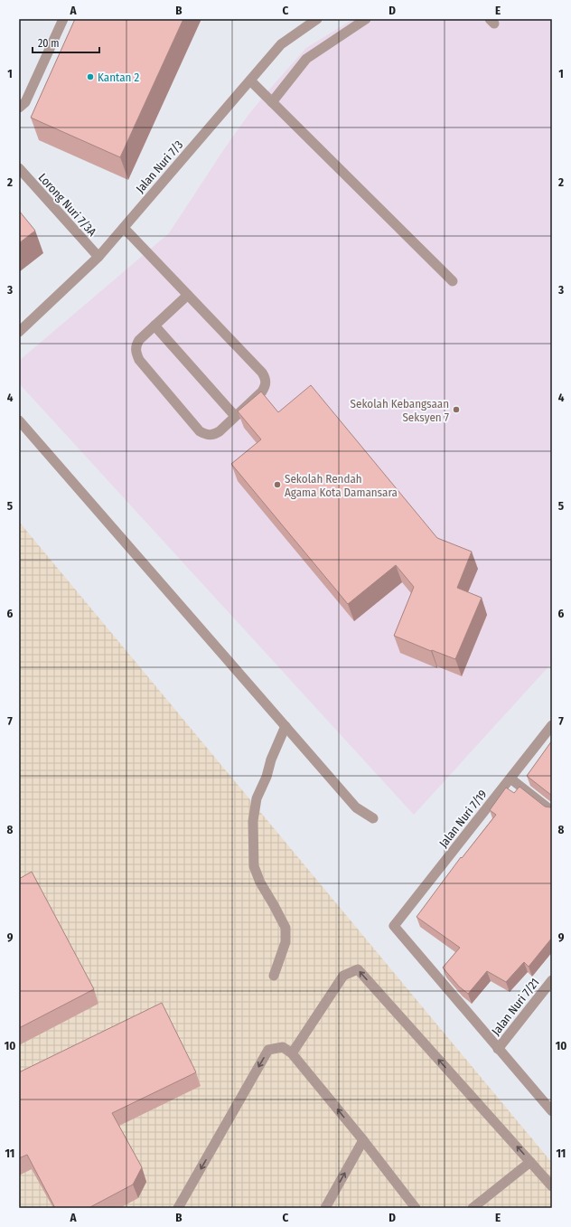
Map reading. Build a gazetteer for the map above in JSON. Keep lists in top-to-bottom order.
{
  "streets": {
    "street": [
      "Jalan Nuri 7/3",
      "Lorong Nuri 7/3A",
      "Jalan Nuri 7/19",
      "Jalan Nuri 7/21"
    ]
  },
  "crossings": [
    ["Jalan Nuri 7/3", "Lorong Nuri 7/3A"],
    ["Jalan Nuri 7/19", "Jalan Nuri 7/21"]
  ],
  "places": ["Kantan 2", "Sekolah Kebangsaan Seksyen 7", "Sekolah Rendah Agama Kota Damansara"],
  "scale_bar": "20 m",
  "grid": {
    "columns": [
      "A",
      "B",
      "C",
      "D",
      "E"
    ],
    "rows": [
      "1",
      "2",
      "3",
      "4",
      "5",
      "6",
      "7",
      "8",
      "9",
      "10",
      "11"
    ]
  }
}
